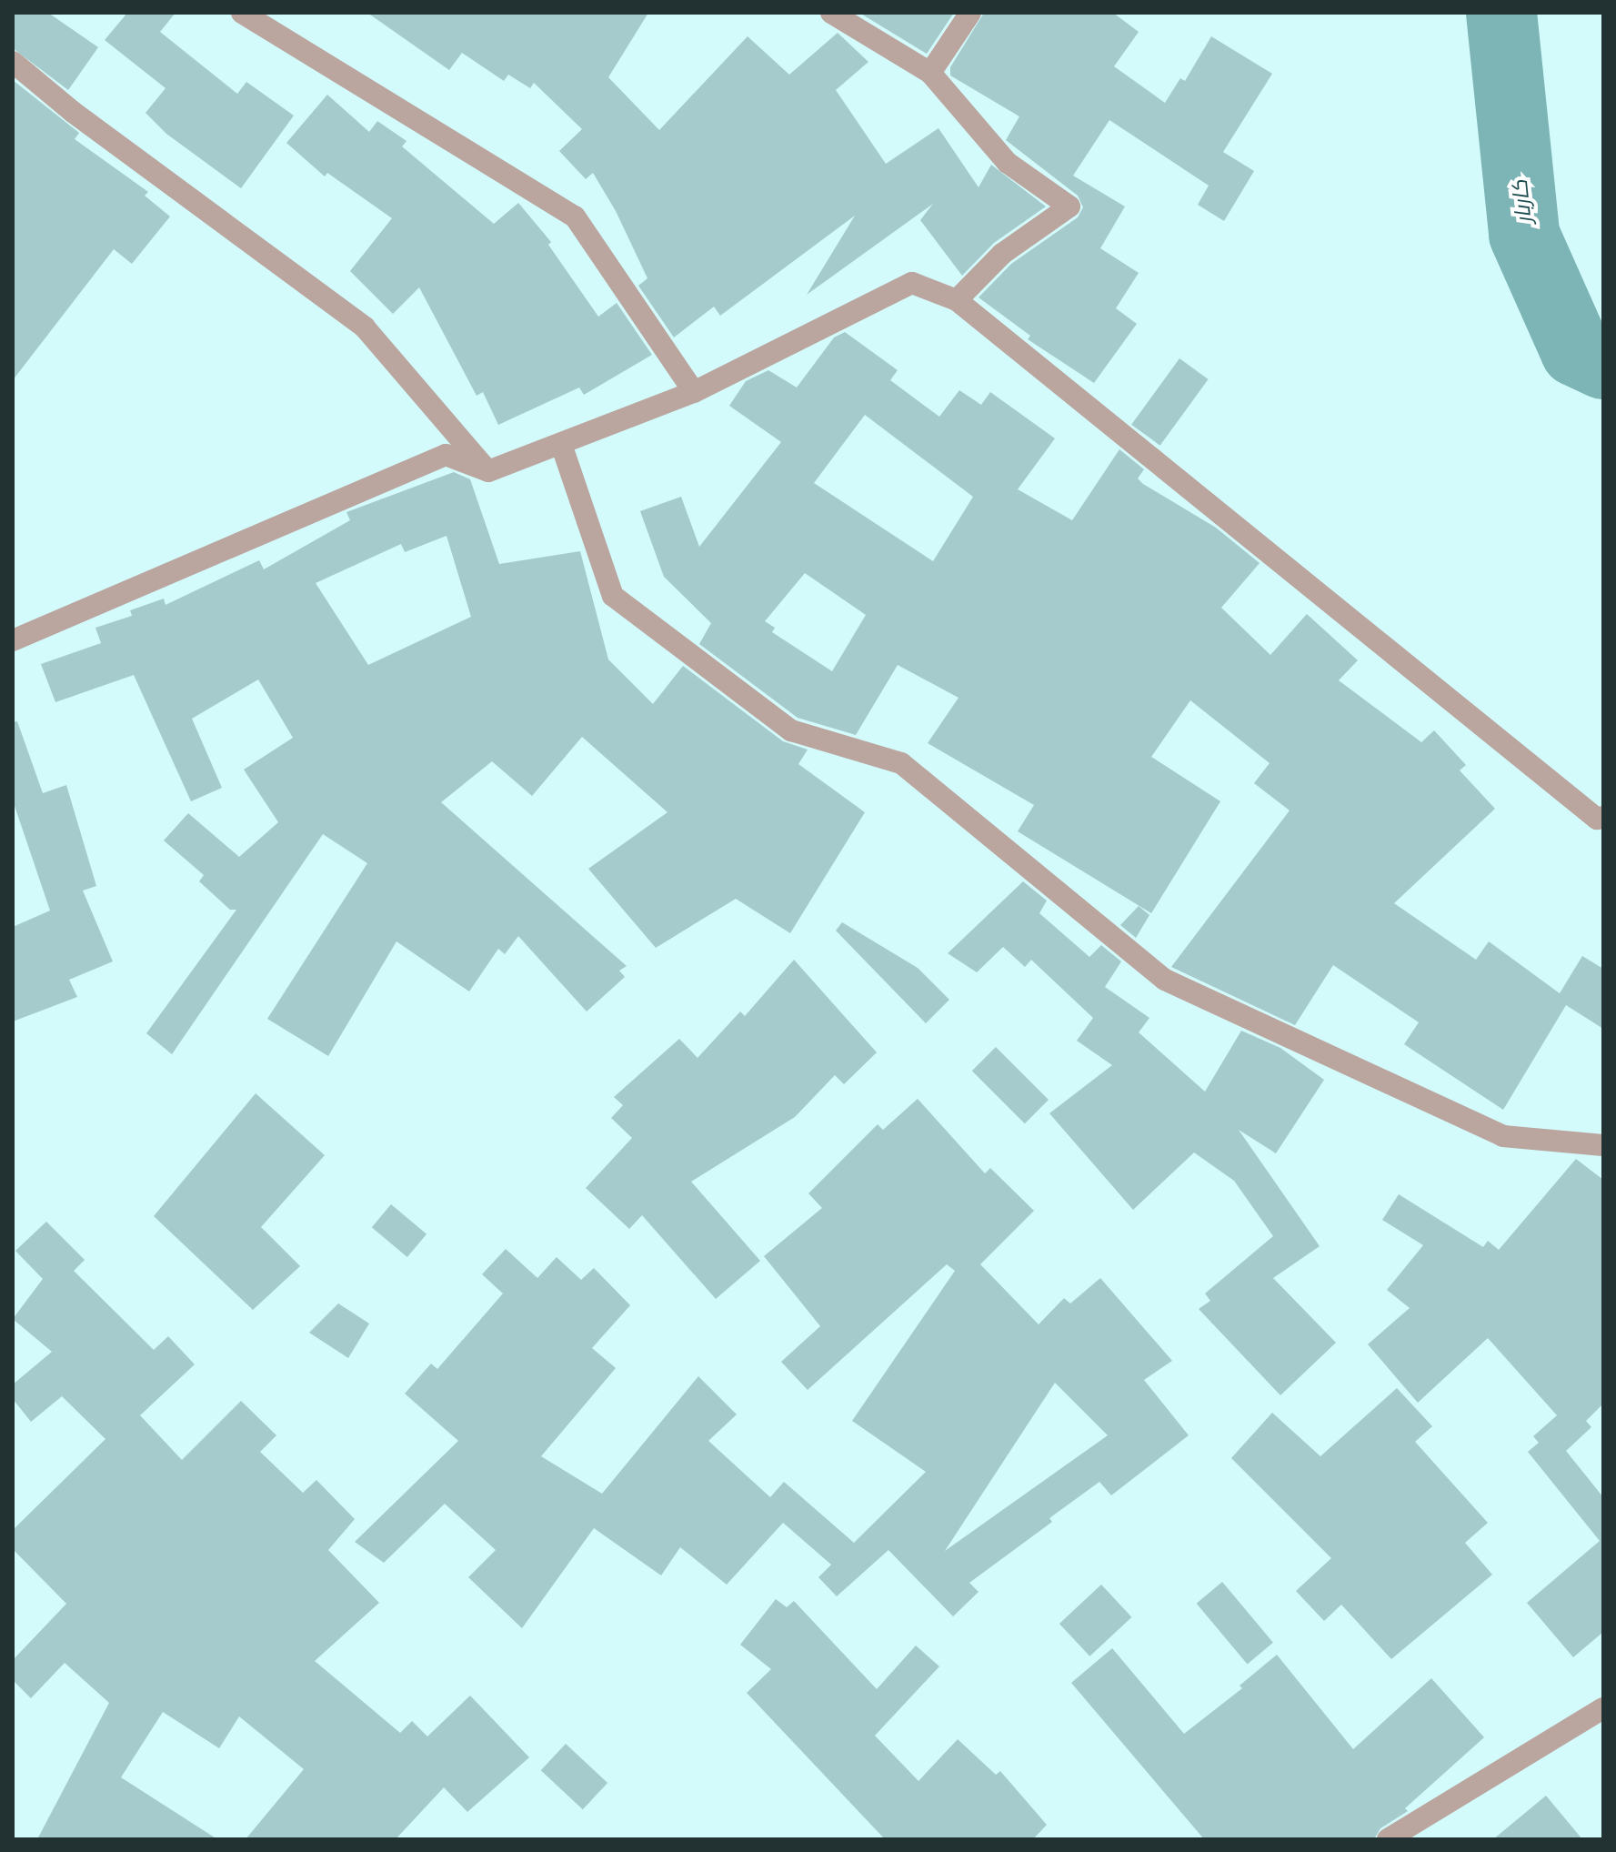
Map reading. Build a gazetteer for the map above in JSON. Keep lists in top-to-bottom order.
{
  "water": ["کاربار"]
}
